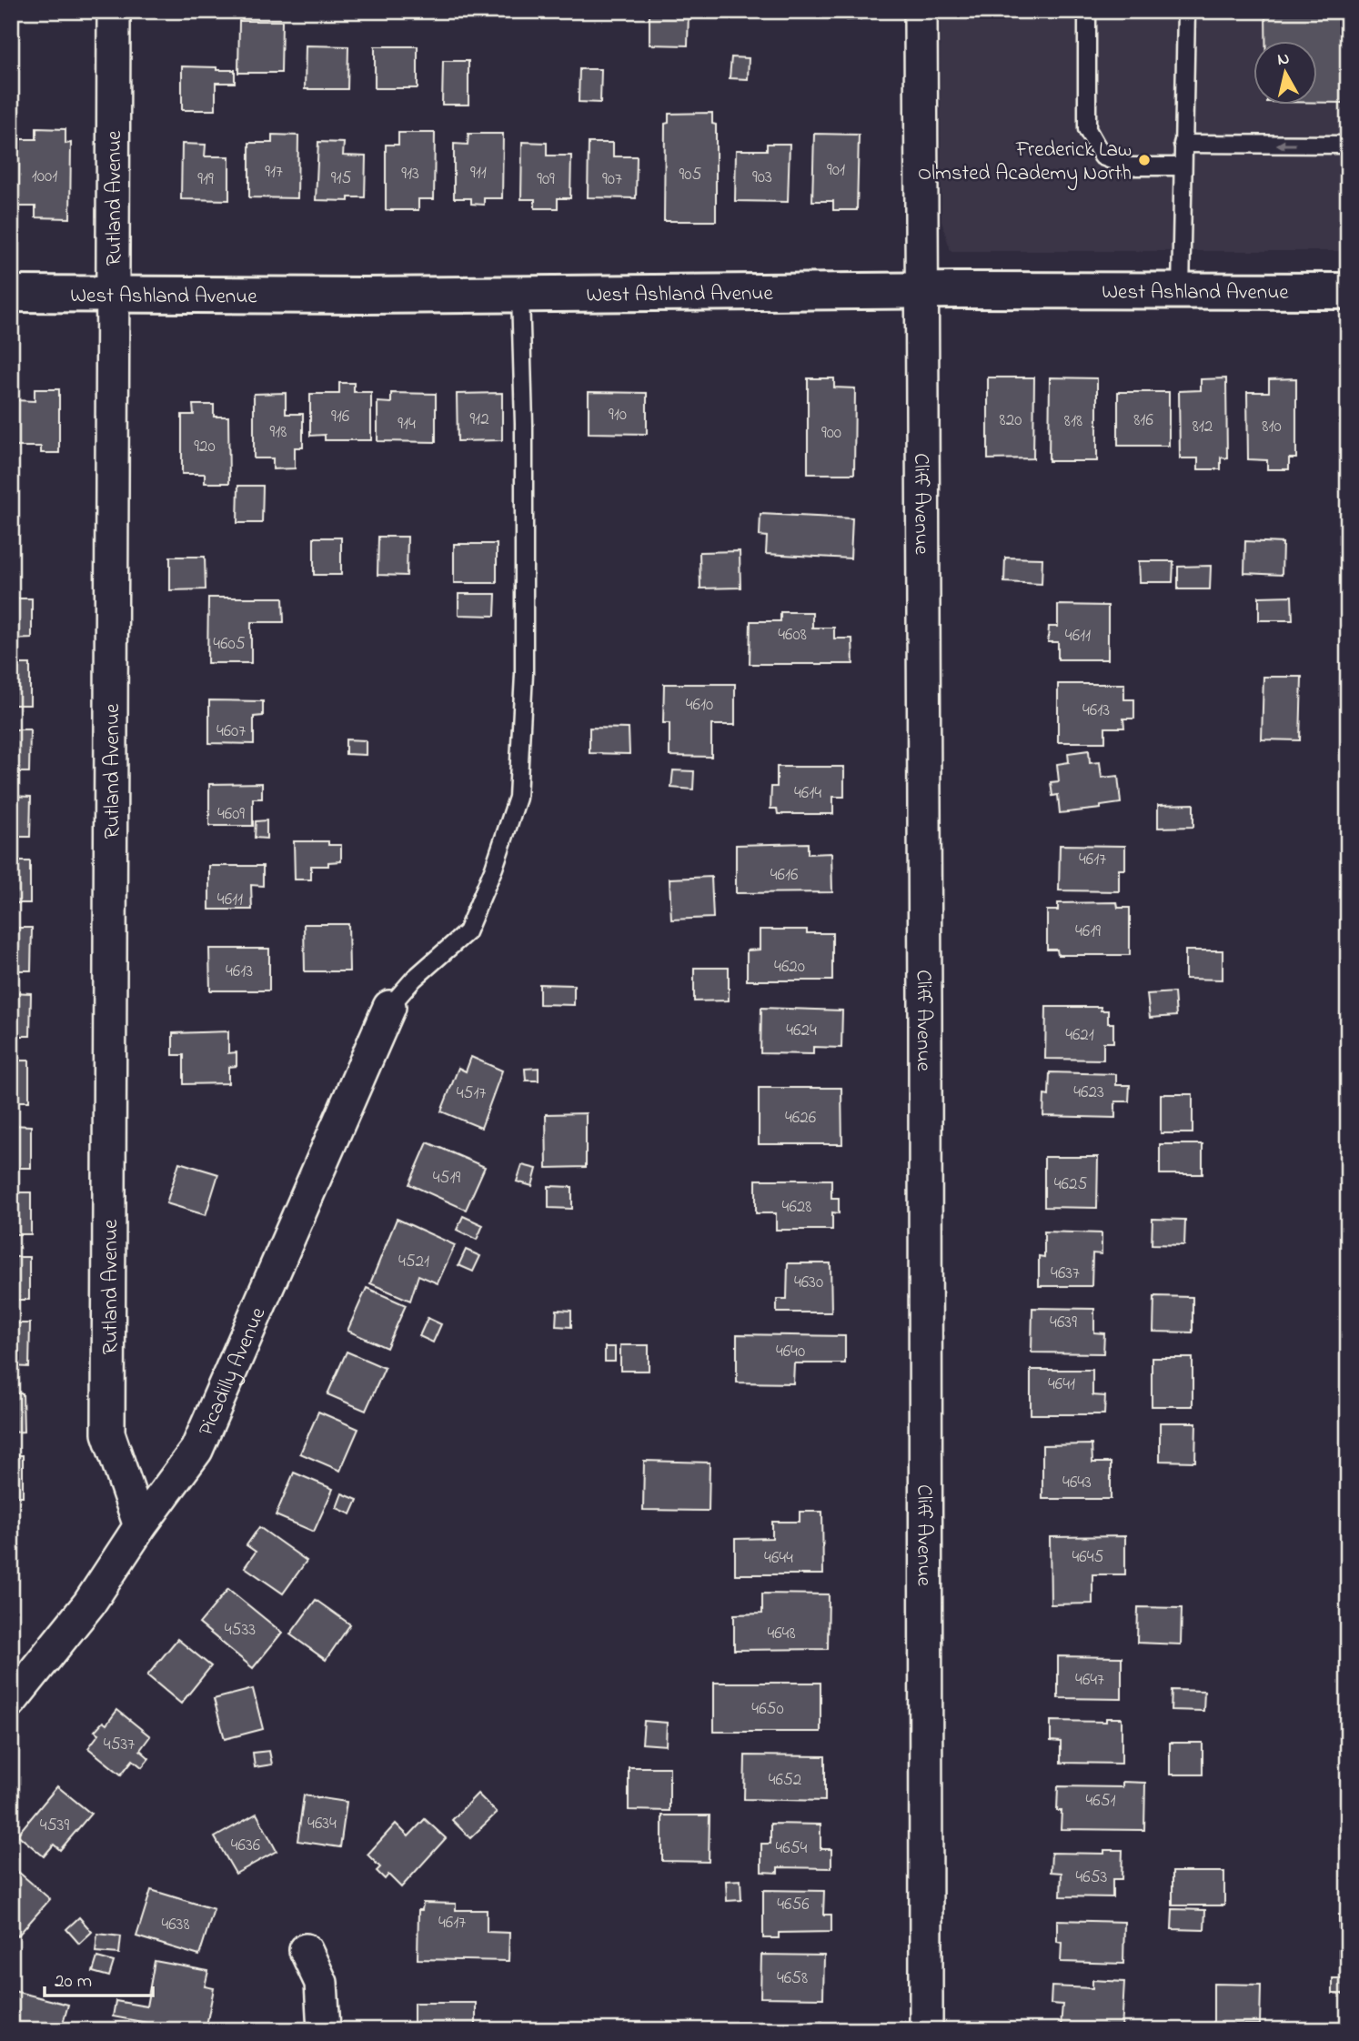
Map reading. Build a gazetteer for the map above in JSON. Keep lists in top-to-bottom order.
{
  "streets": {
    "street": [
      "Rutland Avenue",
      "West Ashland Avenue",
      "Cliff Avenue",
      "Picadilly Avenue"
    ]
  },
  "crossings": [
    ["Rutland Avenue", "West Ashland Avenue"],
    ["Rutland Avenue", "Picadilly Avenue"],
    ["West Ashland Avenue", "Cliff Avenue"]
  ],
  "places": ["Frederick Law Olmsted Academy North"],
  "house_numbers": [
    "901",
    "917",
    "911",
    "913",
    "905",
    "1001",
    "903",
    "915",
    "919",
    "909",
    "907",
    "910",
    "916",
    "912",
    "820",
    "816",
    "818",
    "914",
    "812",
    "810",
    "918",
    "900",
    "920",
    "4608",
    "4611",
    "4605",
    "4610",
    "4613",
    "4607",
    "4614",
    "4609",
    "4617",
    "4616",
    "4611",
    "4619",
    "4620",
    "4613",
    "4624",
    "4621",
    "4623",
    "4517",
    "4626",
    "4519",
    "4625",
    "4628",
    "4521",
    "4637",
    "4630",
    "4639",
    "4640",
    "4641",
    "4643",
    "4645",
    "4644",
    "4533",
    "4648",
    "4647",
    "4650",
    "4537",
    "4652",
    "4651",
    "4634",
    "4539",
    "4636",
    "4654",
    "4653",
    "4656",
    "4617",
    "4638",
    "4658"
  ],
  "scale_bar": "20 m",
  "north": "top"
}
